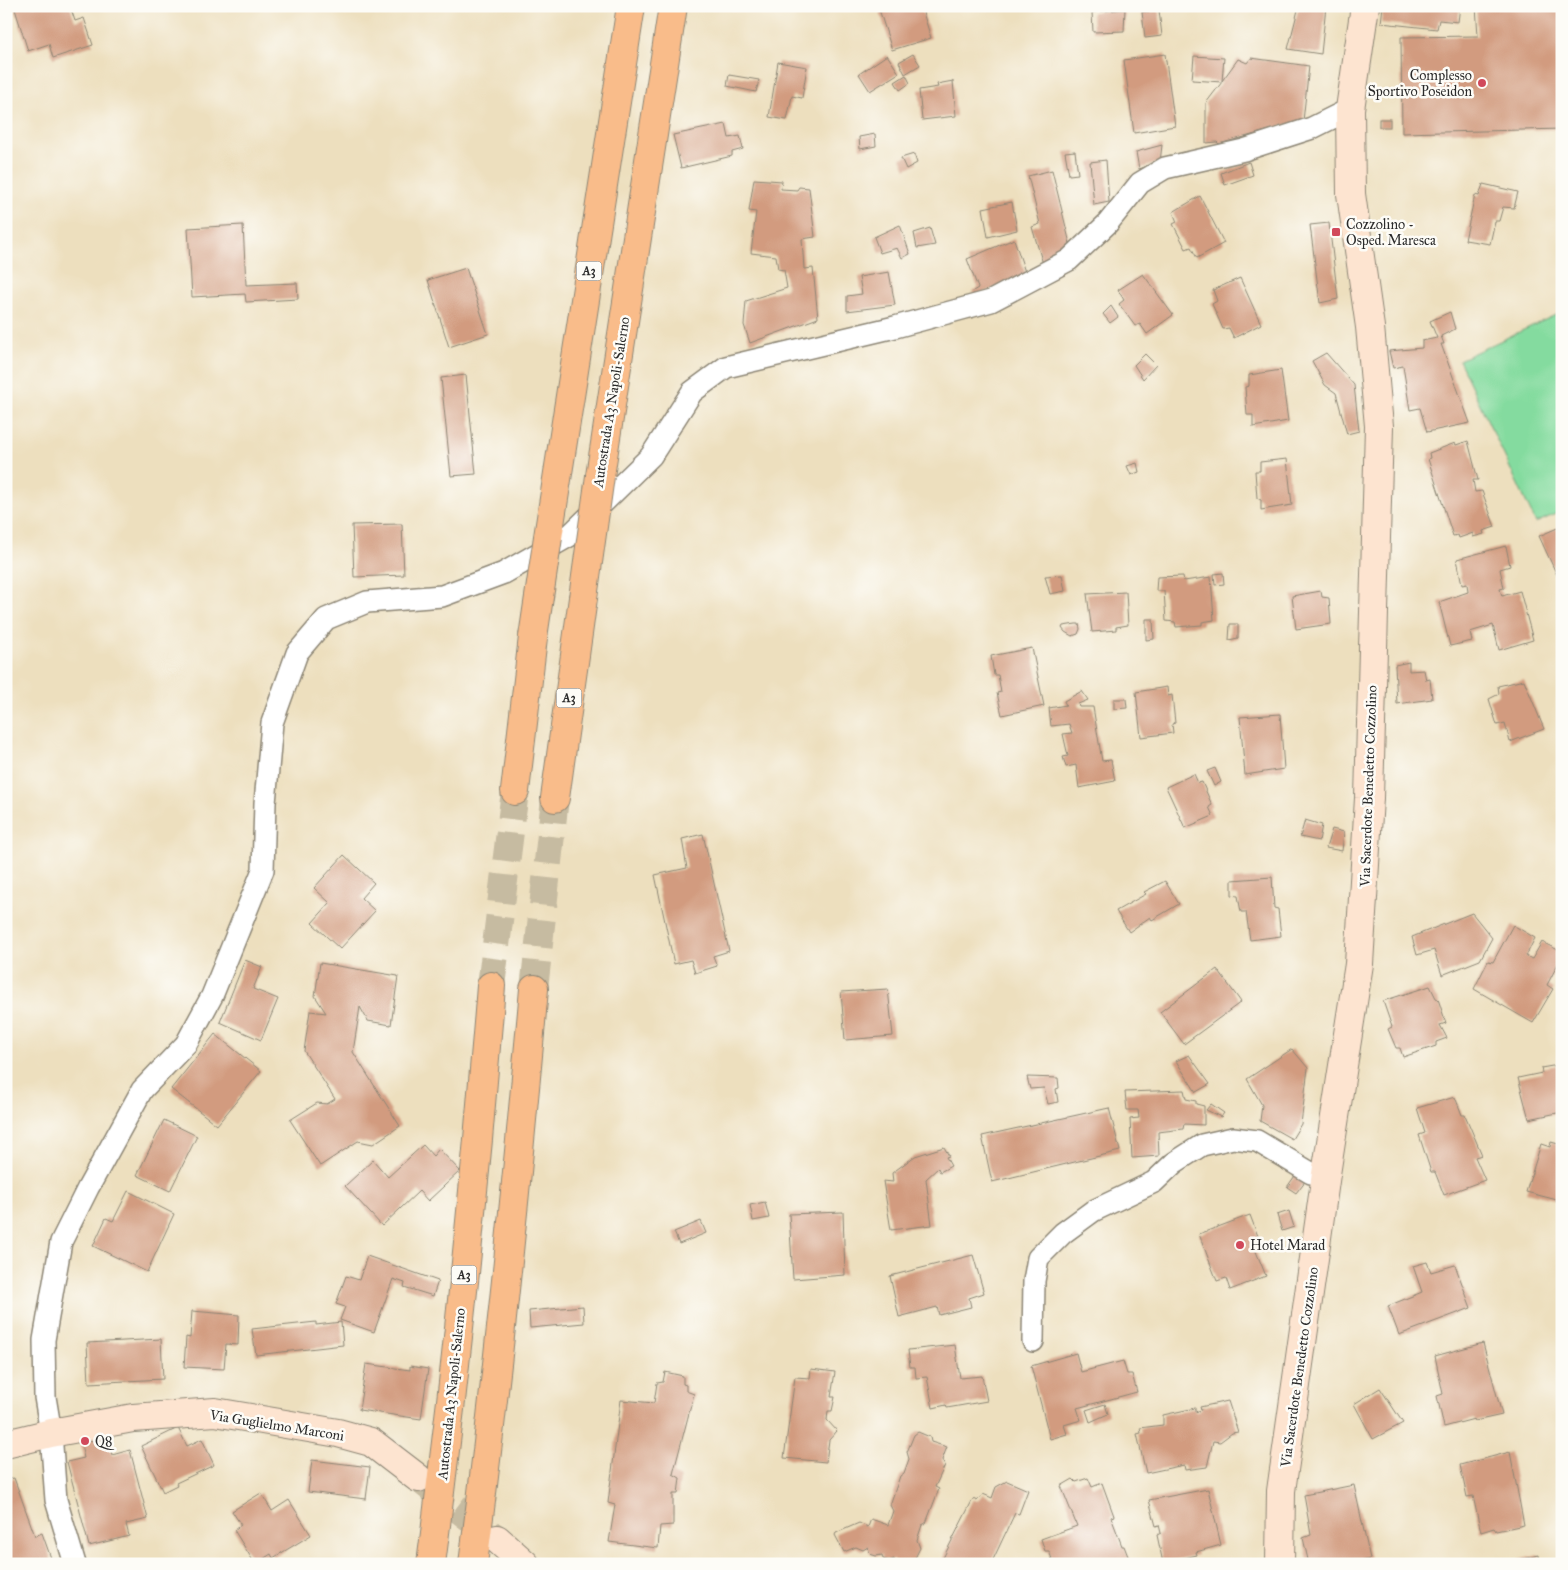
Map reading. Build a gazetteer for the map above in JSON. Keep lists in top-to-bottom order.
{
  "streets": {
    "highway": ["A3", "Autostrada A3 Napoli-Salerno"],
    "main road": ["Via Sacerdote Benedetto Cozzolino", "Via Guglielmo Marconi"]
  },
  "places": {
    "other": ["Complesso Sportivo Poseidon", "Hotel Marad", "Q8"],
    "transit": ["Cozzolino - Osped. Maresca"]
  }
}
